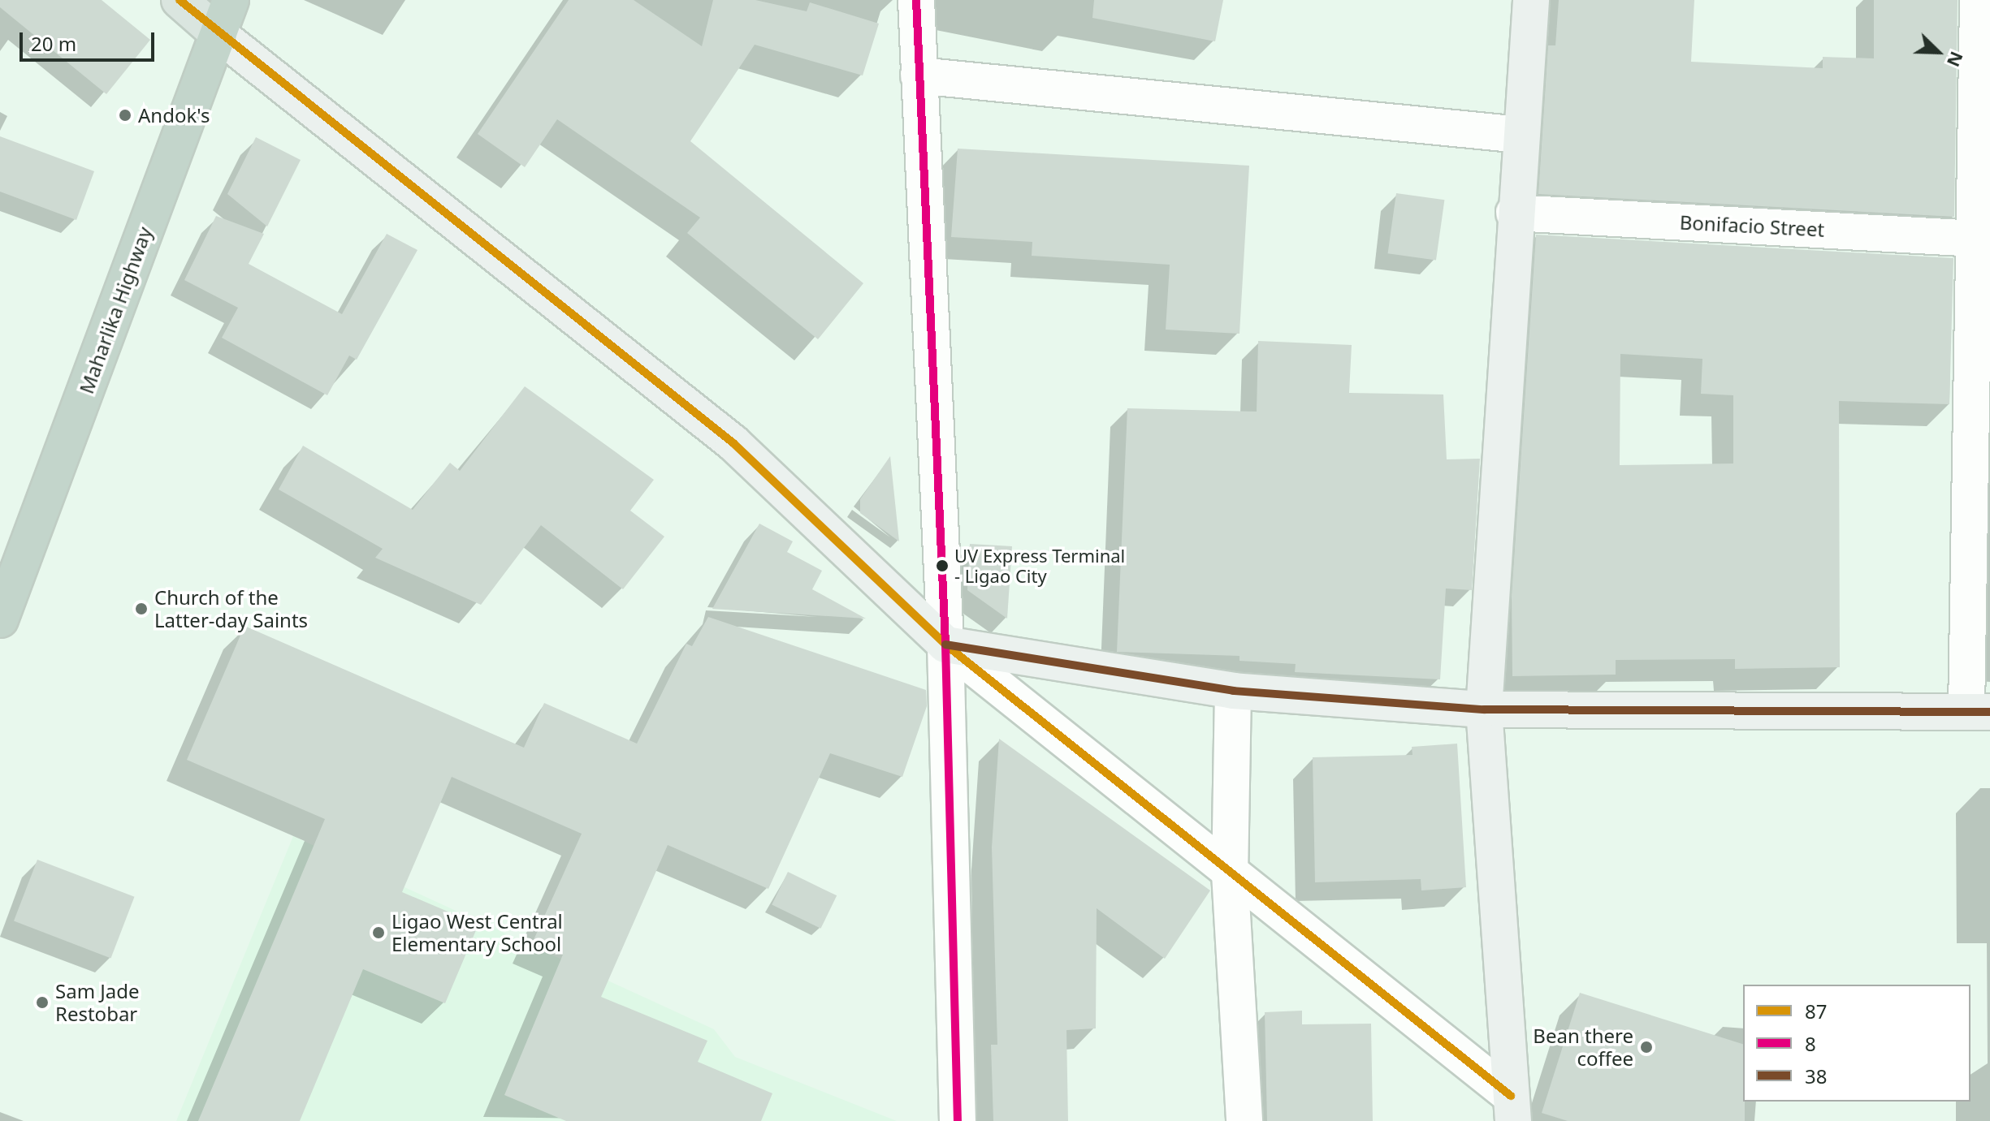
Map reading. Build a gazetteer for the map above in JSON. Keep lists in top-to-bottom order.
{
  "streets": {
    "highway": ["Maharlika Highway"],
    "street": ["Bonifacio Street"]
  },
  "places": [
    "Andok's",
    "UV Express Terminal - Ligao City",
    "Church of the Latter-day Saints",
    "Ligao West Central Elementary School",
    "Sam Jade Restobar",
    "Bean there coffee"
  ],
  "lines": ["transit line 87", "transit line 8", "transit line 38"],
  "legend": ["87", "8", "38"],
  "scale_bar": "20 m",
  "north": "bottom right"
}
